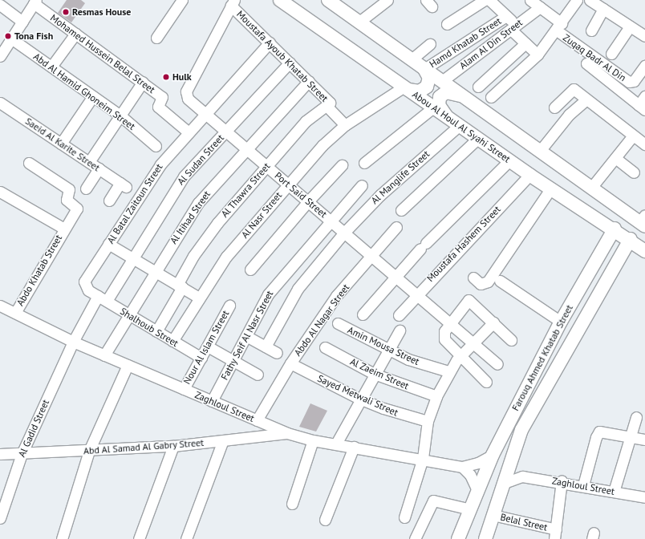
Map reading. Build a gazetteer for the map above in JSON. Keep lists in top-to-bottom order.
{
  "streets": {
    "main road": ["Abou Al Houl Al Syahi Street", "Farouq Ahmed Khatab Street"],
    "street": [
      "Hamd Khatab Street",
      "Alam Al Din Street",
      "Mohamed Hussein Belal Street",
      "Moustafa Ayoub Khatab Street",
      "Zuqaq Badr Al Din",
      "Abd Al Hamid Ghoneim Street",
      "Saeid Al Karite Street",
      "Al Sudan Street",
      "Al Manglife Street",
      "Al Thawra Street",
      "Port Said Street",
      "Al Batal Zaitoun Street",
      "Al Nasr Street",
      "Al Itihad Street",
      "Moustafa Hashem Street",
      "Abdo Khatab Street",
      "Abdo Al Nagar Street",
      "Shalhoub Street",
      "Fathy Seif Al Nasr Street",
      "Amin Mousa Street",
      "Nour Al Islam Street",
      "Al Zaeim Street",
      "Sayed Metwali Street",
      "Zaghloul Street",
      "Al Gadid Street",
      "Abd Al Samad Al Gabry Street",
      "Belal Street"
    ]
  },
  "crossings": [
    ["Alam Al Din Street", "Zuqaq Badr Al Din"],
    ["Mohamed Hussein Belal Street", "Al Batal Zaitoun Street"],
    ["Moustafa Ayoub Khatab Street", "Al Sudan Street"],
    ["Moustafa Ayoub Khatab Street", "Al Thawra Street"],
    ["Moustafa Ayoub Khatab Street", "Port Said Street"],
    ["Moustafa Ayoub Khatab Street", "Al Batal Zaitoun Street"],
    ["Moustafa Ayoub Khatab Street", "Al Itihad Street"],
    ["Abou Al Houl Al Syahi Street", "Al Manglife Street"],
    ["Abou Al Houl Al Syahi Street", "Al Nasr Street"],
    ["Abou Al Houl Al Syahi Street", "Moustafa Hashem Street"],
    ["Abou Al Houl Al Syahi Street", "Farouq Ahmed Khatab Street"],
    ["Al Sudan Street", "Port Said Street"],
    ["Al Sudan Street", "Al Batal Zaitoun Street"],
    ["Al Sudan Street", "Shalhoub Street"],
    ["Al Sudan Street", "Al Gadid Street"],
    ["Al Manglife Street", "Port Said Street"],
    ["Al Thawra Street", "Port Said Street"],
    ["Al Thawra Street", "Shalhoub Street"],
    ["Port Said Street", "Al Batal Zaitoun Street"],
    ["Port Said Street", "Al Nasr Street"],
    ["Port Said Street", "Al Itihad Street"],
    ["Port Said Street", "Moustafa Hashem Street"],
    ["Port Said Street", "Abdo Al Nagar Street"],
    ["Port Said Street", "Fathy Seif Al Nasr Street"],
    ["Al Batal Zaitoun Street", "Shalhoub Street"],
    ["Al Batal Zaitoun Street", "Al Gadid Street"],
    ["Al Nasr Street", "Shalhoub Street"],
    ["Al Itihad Street", "Shalhoub Street"],
    ["Al Itihad Street", "Zaghloul Street"],
    ["Abdo Khatab Street", "Zaghloul Street"],
    ["Abdo Al Nagar Street", "Sayed Metwali Street"],
    ["Abdo Al Nagar Street", "Zaghloul Street"],
    ["Shalhoub Street", "Nour Al Islam Street"],
    ["Shalhoub Street", "Al Gadid Street"],
    ["Fathy Seif Al Nasr Street", "Zaghloul Street"],
    ["Nour Al Islam Street", "Zaghloul Street"],
    ["Farouq Ahmed Khatab Street", "Zaghloul Street"],
    ["Farouq Ahmed Khatab Street", "Belal Street"],
    ["Zaghloul Street", "Al Gadid Street"],
    ["Zaghloul Street", "Abd Al Samad Al Gabry Street"],
    ["Al Gadid Street", "Abd Al Samad Al Gabry Street"]
  ],
  "places": ["Resmas House", "Tona Fish", "Hulk"]
}
